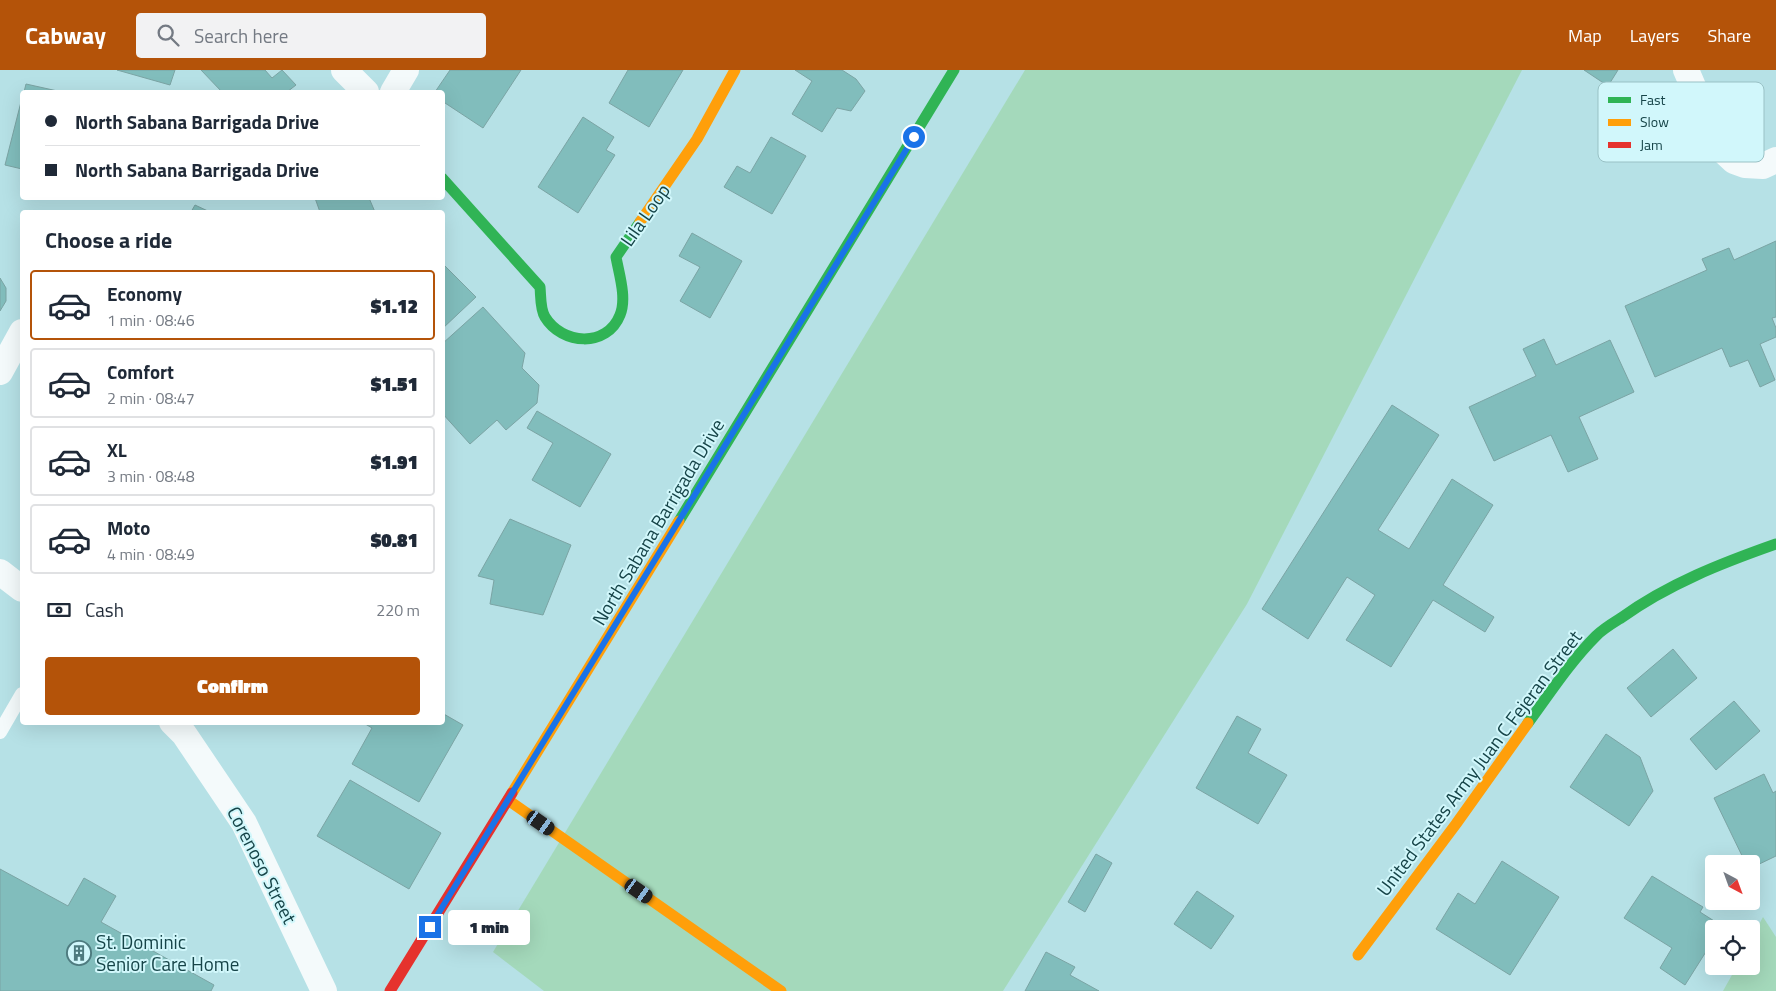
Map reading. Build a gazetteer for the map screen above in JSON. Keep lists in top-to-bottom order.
{
  "streets": {
    "street": [
      "Lila Loop",
      "North Sabana Barrigada Drive",
      "United States Army Juan C Fejeran Street",
      "Corenoso Street"
    ]
  },
  "places": {
    "building": ["St. Dominic Senior Care Home"]
  },
  "legend": ["Fast", "Slow", "Jam"],
  "north": "bottom right",
  "page": {
    "header": "Cabway",
    "search": "Search here",
    "nav": ["Map", "Layers", "Share"],
    "banner": ["North Sabana Barrigada Drive", "North Sabana Barrigada Drive"],
    "heading": "Choose a ride",
    "list": [
      {
        "name": "Economy",
        "note": "1 min · 08:46",
        "value": "$1.12"
      },
      {
        "name": "Comfort",
        "note": "2 min · 08:47",
        "value": "$1.51"
      },
      {
        "name": "XL",
        "note": "3 min · 08:48",
        "value": "$1.91"
      },
      {
        "name": "Moto",
        "note": "4 min · 08:49",
        "value": "$0.81"
      }
    ],
    "pay": ["Cash", "220 m"],
    "buttons": "Confirm",
    "bubble": "1 min"
  }
}
